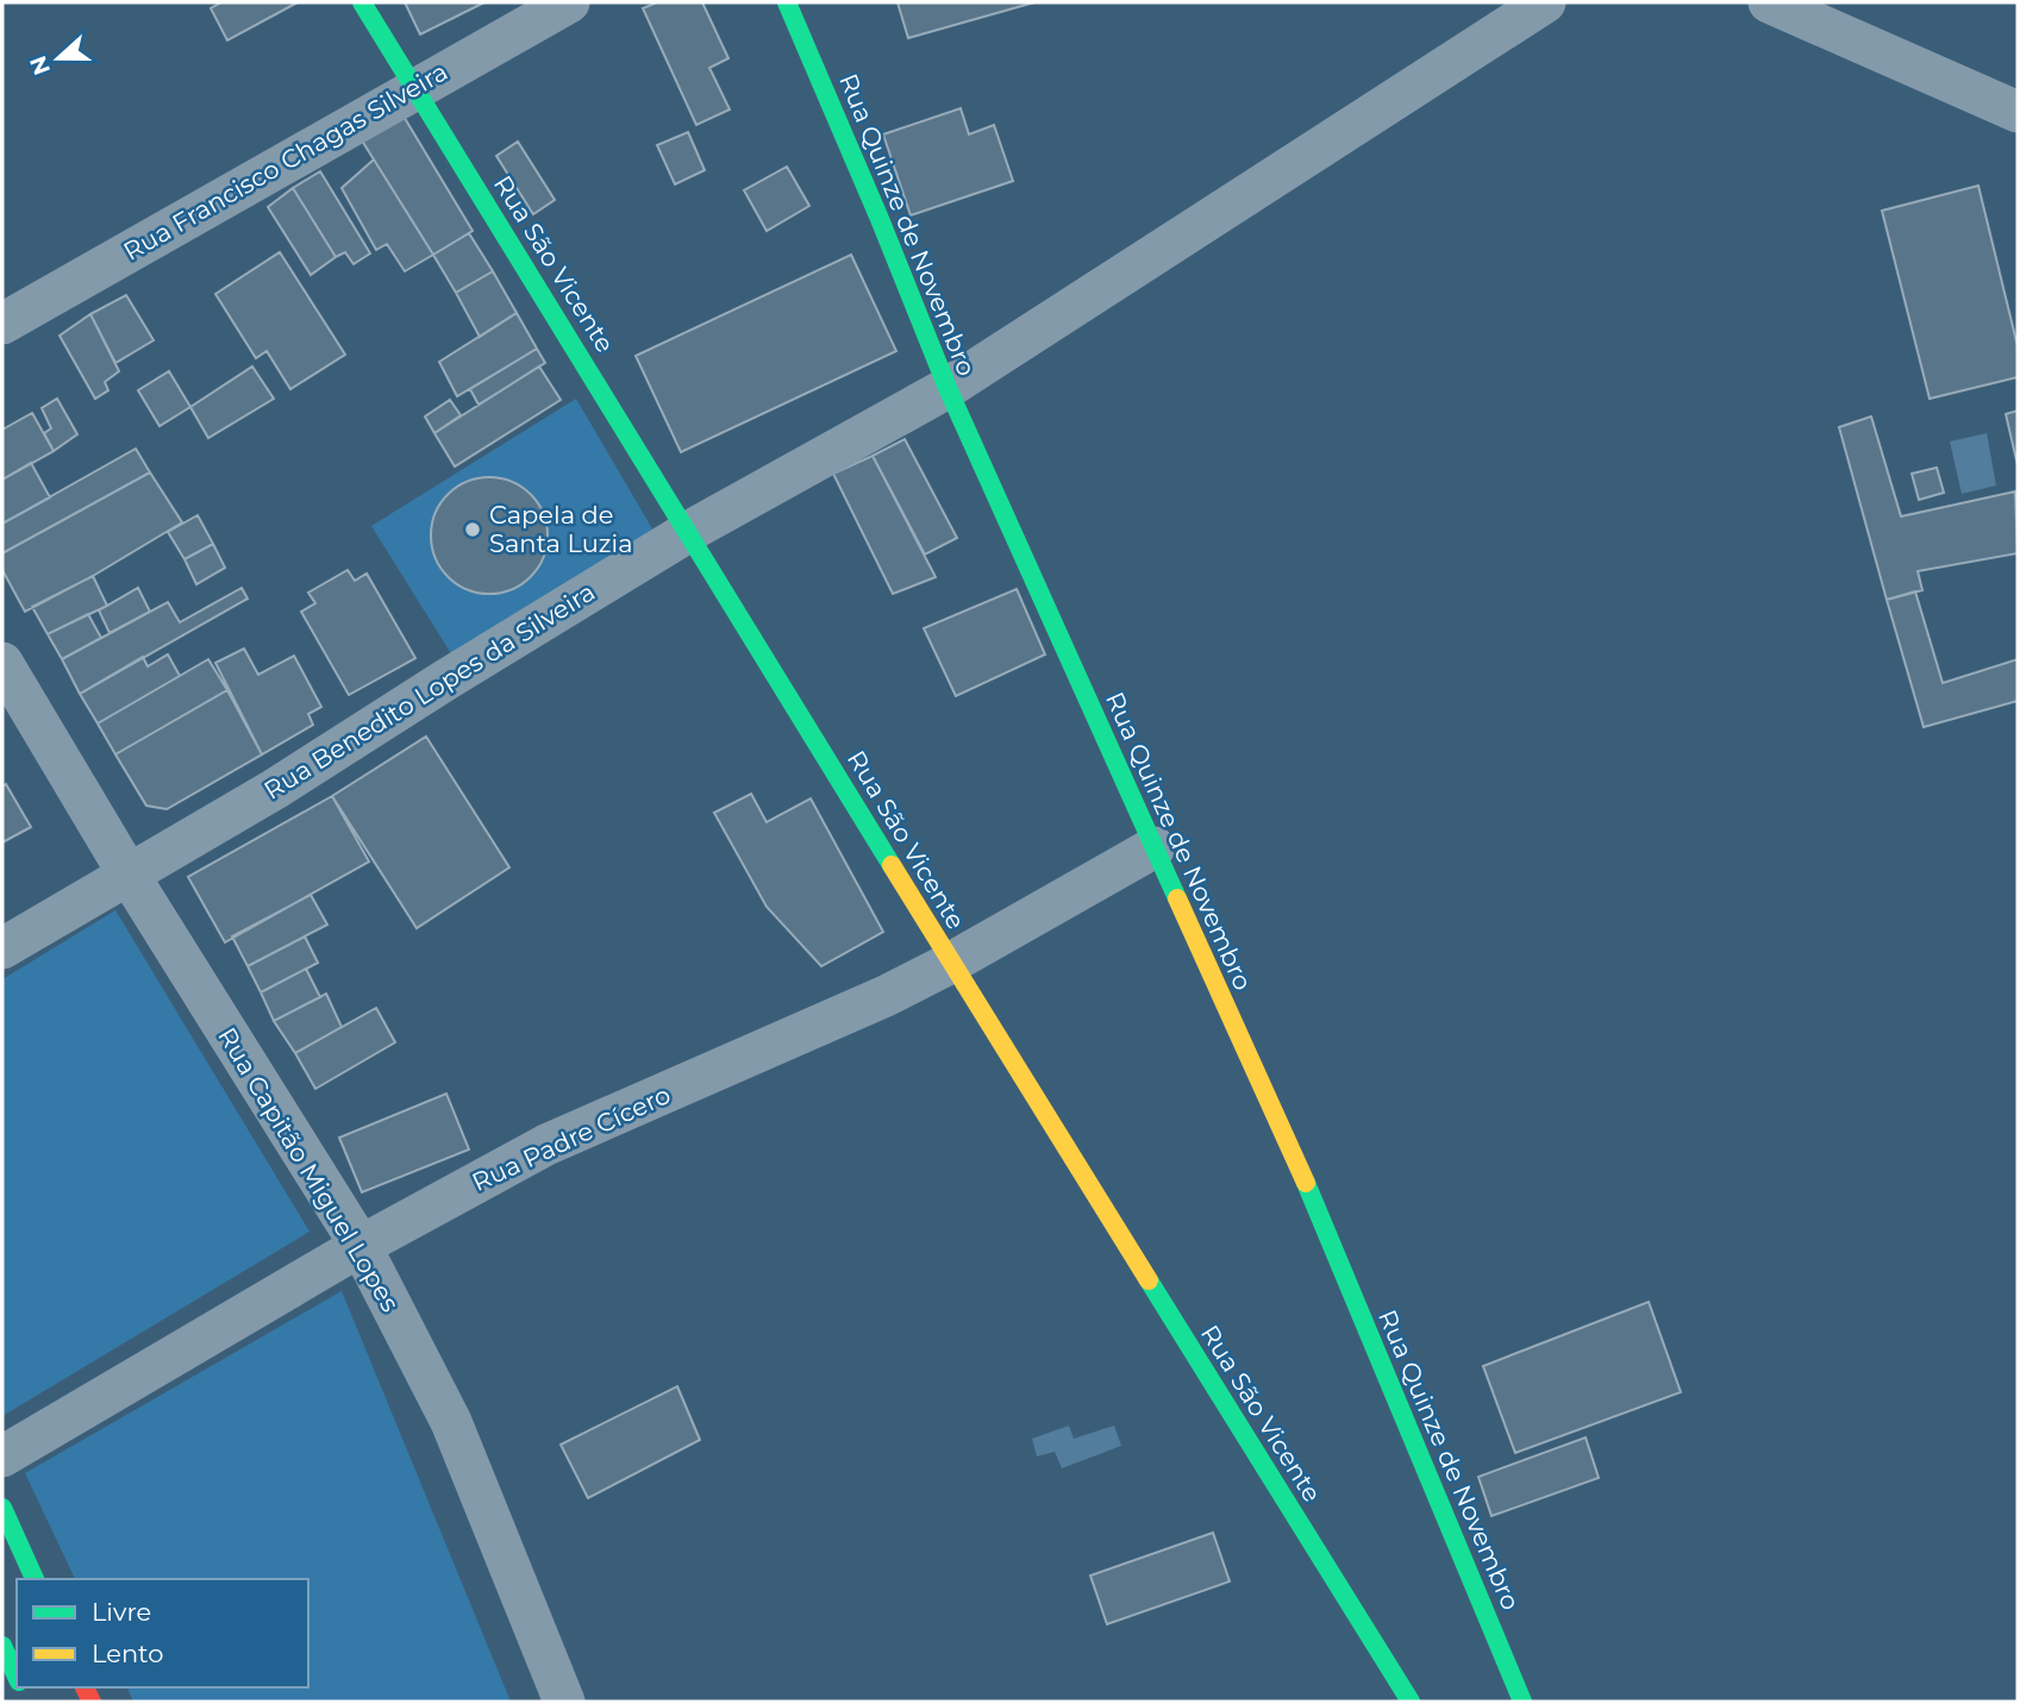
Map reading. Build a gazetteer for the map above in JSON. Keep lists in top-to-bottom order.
{
  "streets": {
    "street": [
      "Rua Francisco Chagas Silveira",
      "Rua Quinze de Novembro",
      "Rua São Vicente",
      "Rua Benedito Lopes da Silveira",
      "Rua Padre Cícero",
      "Rua Capitão Miguel Lopes"
    ]
  },
  "crossings": [
    ["Rua Francisco Chagas Silveira", "Rua São Vicente"],
    ["Rua Quinze de Novembro", "Rua Benedito Lopes da Silveira"],
    ["Rua Quinze de Novembro", "Rua Padre Cícero"],
    ["Rua São Vicente", "Rua Benedito Lopes da Silveira"],
    ["Rua São Vicente", "Rua Padre Cícero"],
    ["Rua Benedito Lopes da Silveira", "Rua Capitão Miguel Lopes"],
    ["Rua Padre Cícero", "Rua Capitão Miguel Lopes"]
  ],
  "places": ["Capela de Santa Luzia"],
  "legend": ["Livre", "Lento"],
  "north": "left"
}
